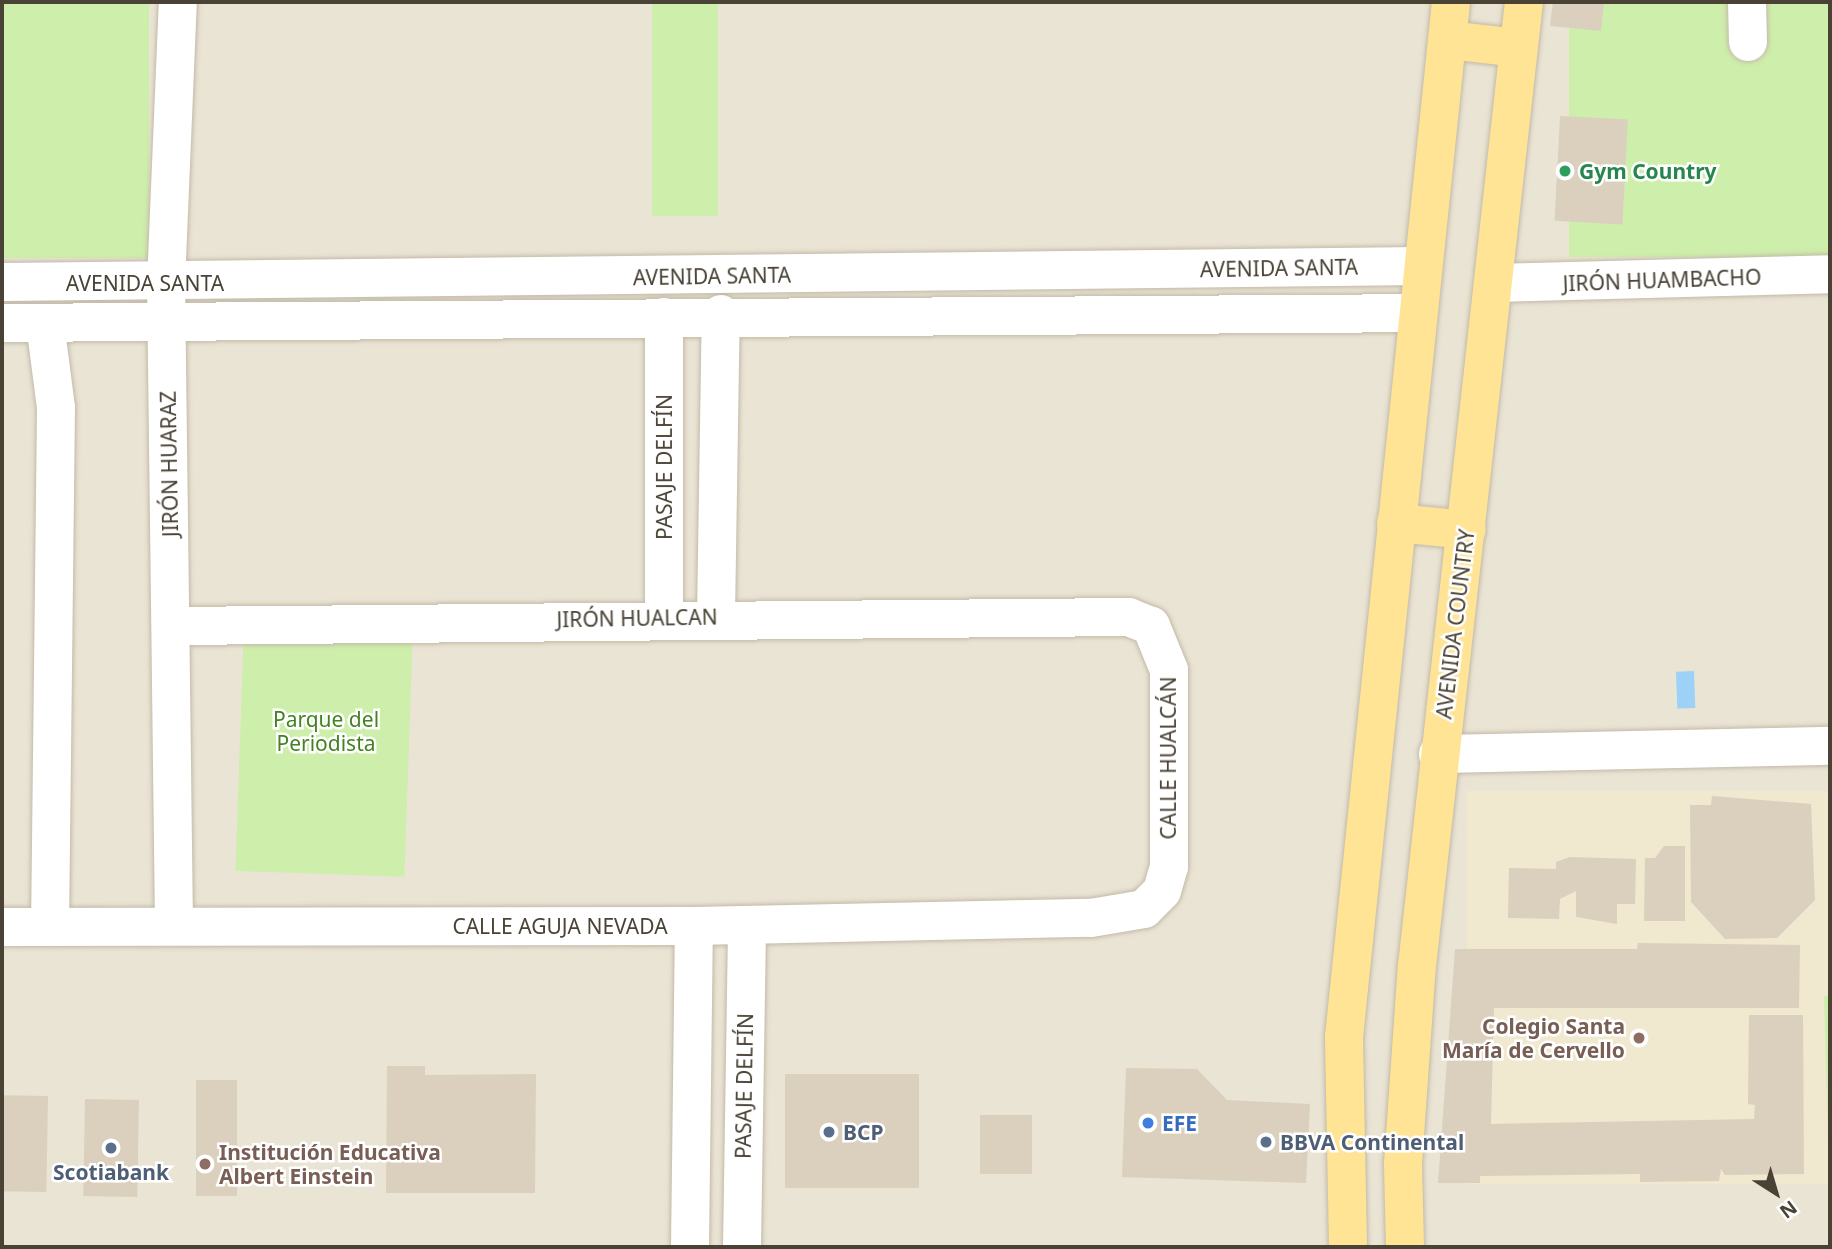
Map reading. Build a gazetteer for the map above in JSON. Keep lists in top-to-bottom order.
{
  "streets": {
    "main road": ["AVENIDA COUNTRY"],
    "street": [
      "AVENIDA SANTA",
      "JIRÓN HUAMBACHO",
      "JIRÓN HUARAZ",
      "PASAJE DELFÍN",
      "JIRÓN HUALCAN",
      "CALLE HUALCÁN",
      "CALLE AGUJA NEVADA"
    ]
  },
  "crossings": [
    ["AVENIDA SANTA", "JIRÓN HUARAZ"],
    ["AVENIDA SANTA", "PASAJE DELFÍN"],
    ["JIRÓN HUAMBACHO", "AVENIDA COUNTRY"],
    ["JIRÓN HUARAZ", "JIRÓN HUALCAN"],
    ["JIRÓN HUARAZ", "CALLE AGUJA NEVADA"],
    ["PASAJE DELFÍN", "JIRÓN HUALCAN"],
    ["PASAJE DELFÍN", "CALLE AGUJA NEVADA"],
    ["JIRÓN HUALCAN", "CALLE HUALCÁN"],
    ["CALLE HUALCÁN", "CALLE AGUJA NEVADA"]
  ],
  "parks": ["Parque del Periodista"],
  "places": [
    "Gym Country",
    "Colegio Santa María de Cervello",
    "EFE",
    "BCP",
    "BBVA Continental",
    "Scotiabank",
    "Institución Educativa Albert Einstein"
  ],
  "north": "bottom right"
}
